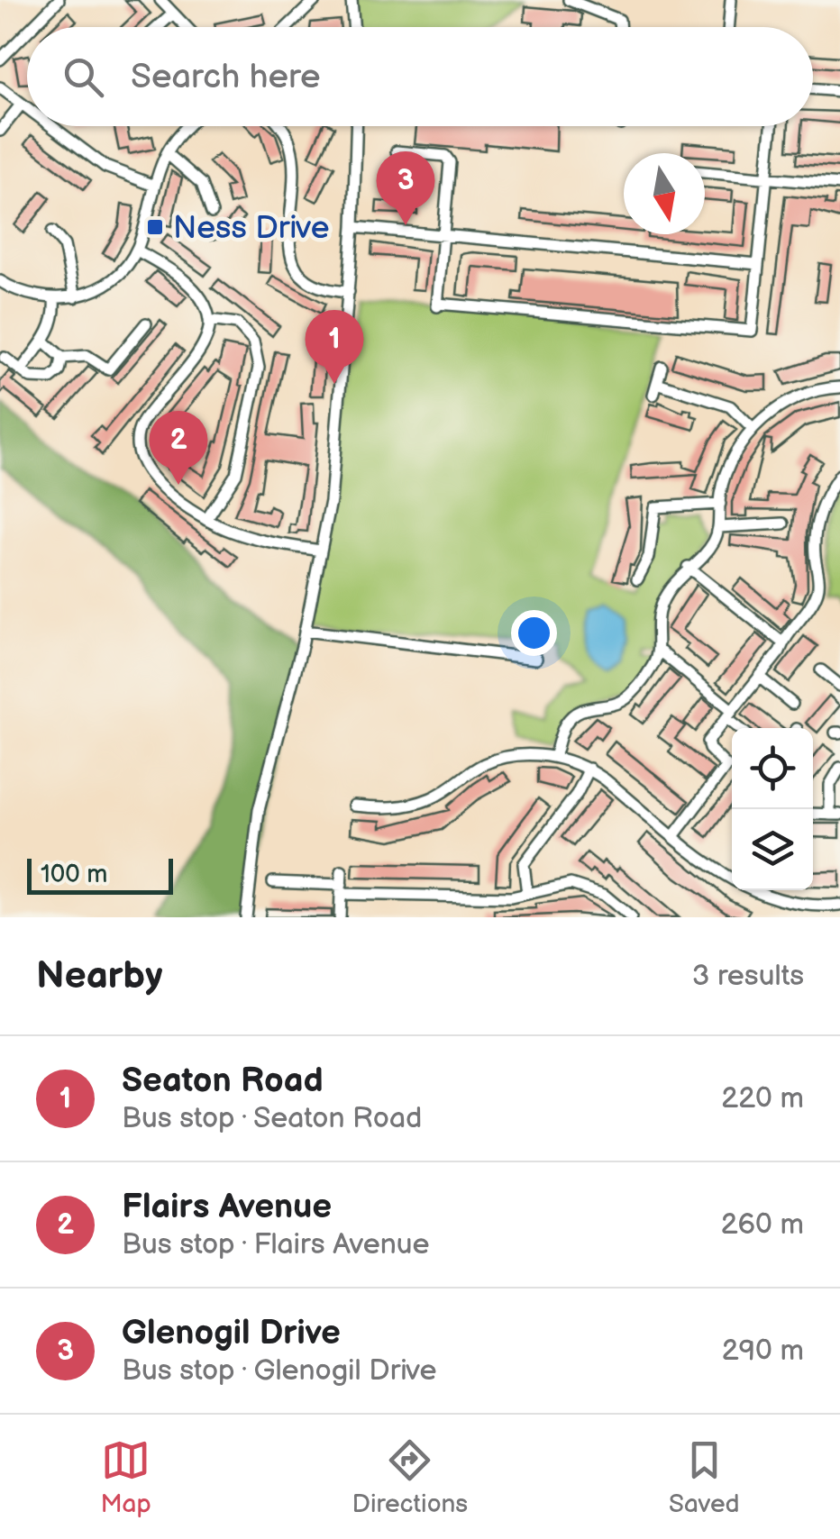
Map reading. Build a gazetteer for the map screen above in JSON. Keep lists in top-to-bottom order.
{
  "places": {
    "transit": ["Ness Drive"]
  },
  "scale_bar": "100 m",
  "north": "bottom",
  "page": {
    "search": "Search here",
    "pins": ["3", "1", "2"],
    "scale": "100 m",
    "heading": ["Nearby", "3 results"],
    "list": [
      {
        "mark": "1",
        "name": "Seaton Road",
        "note": "Bus stop · Seaton Road",
        "value": "220 m"
      },
      {
        "mark": "2",
        "name": "Flairs Avenue",
        "note": "Bus stop · Flairs Avenue",
        "value": "260 m"
      },
      {
        "mark": "3",
        "name": "Glenogil Drive",
        "note": "Bus stop · Glenogil Drive",
        "value": "290 m"
      }
    ],
    "nav": ["Map", "Directions", "Saved"]
  }
}
